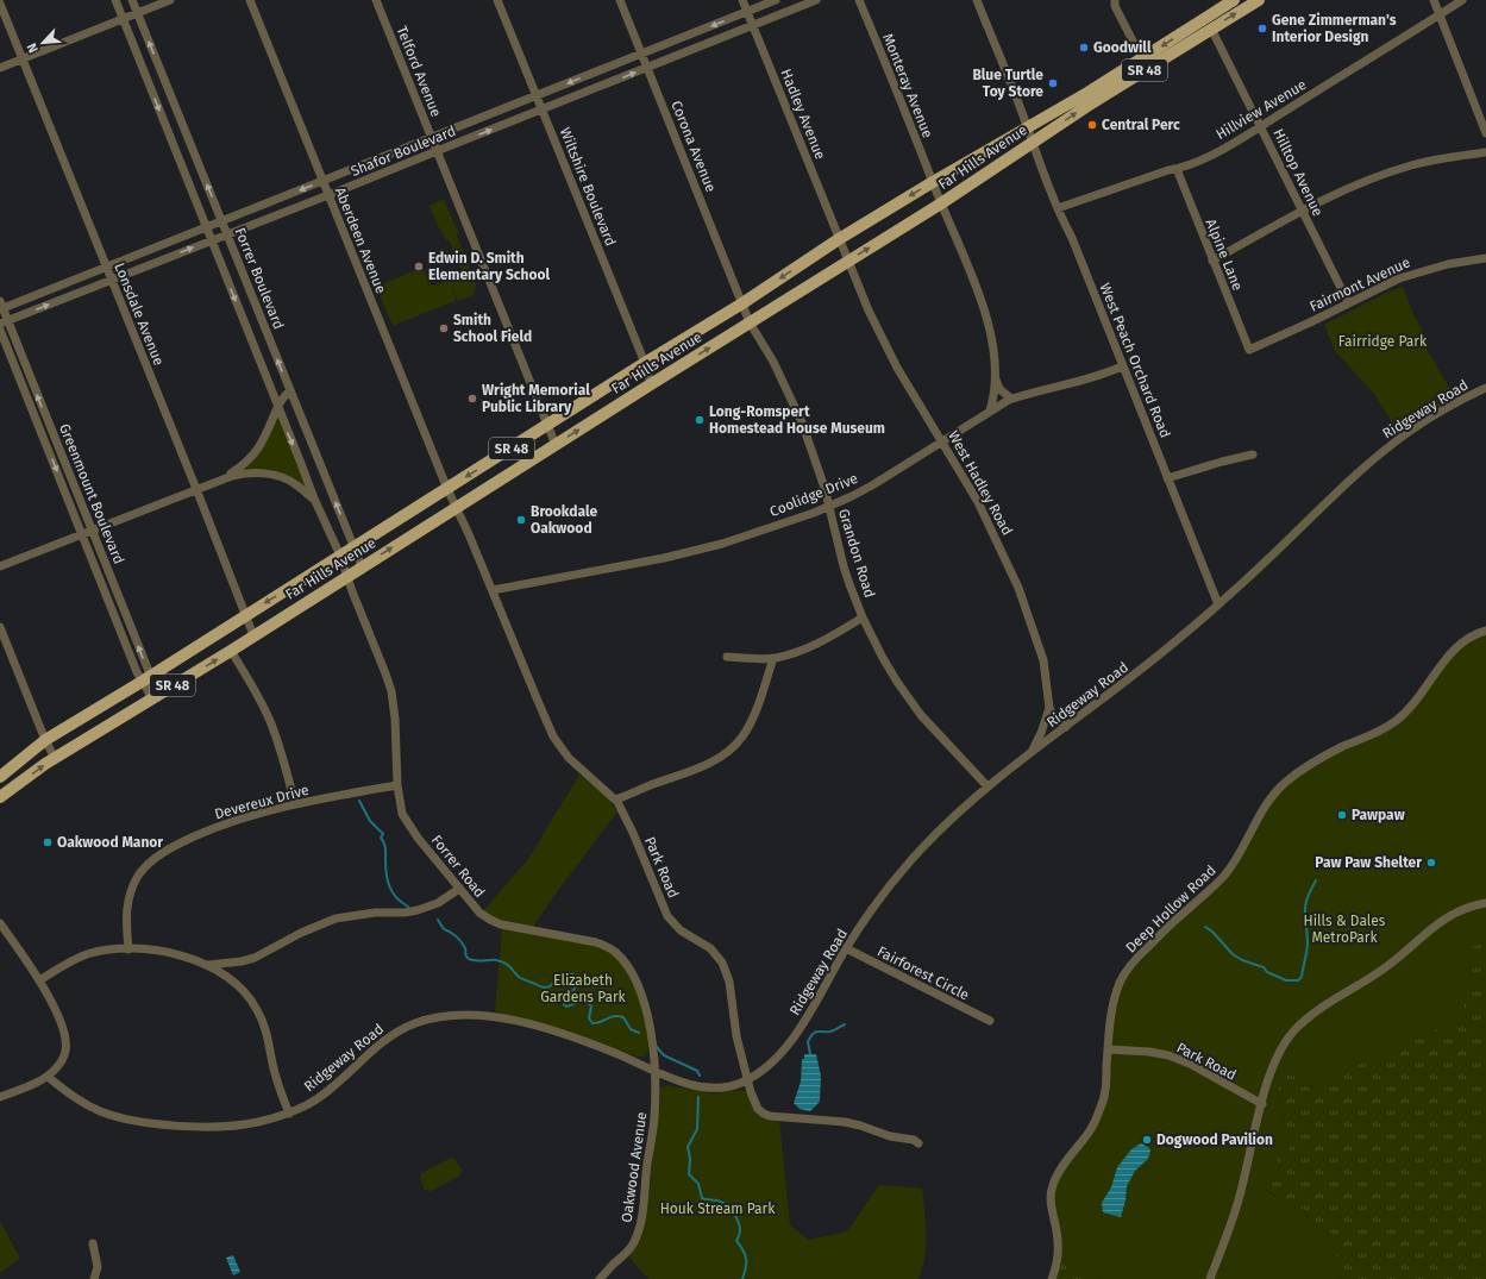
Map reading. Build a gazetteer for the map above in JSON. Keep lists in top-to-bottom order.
{
  "streets": {
    "main road": ["SR 48", "Far Hills Avenue"],
    "street": [
      "Telford Avenue",
      "Monteray Avenue",
      "Hillview Avenue",
      "Hadley Avenue",
      "Corona Avenue",
      "Shafor Boulevard",
      "Hilltop Avenue",
      "Wiltshire Boulevard",
      "Aberdeen Avenue",
      "Alpine Lane",
      "Forrer Boulevard",
      "Fairmont Avenue",
      "Lonsdale Avenue",
      "West Peach Orchard Road",
      "Ridgeway Road",
      "West Hadley Road",
      "Greenmount Boulevard",
      "Coolidge Drive",
      "Grandon Road",
      "Devereux Drive",
      "Forrer Road",
      "Park Road",
      "Deep Hollow Road",
      "Fairforest Circle",
      "Oakwood Avenue"
    ]
  },
  "crossings": [
    ["Telford Avenue", "Shafor Boulevard"],
    ["Telford Avenue", "Far Hills Avenue"],
    ["Monteray Avenue", "Far Hills Avenue"],
    ["Monteray Avenue", "Coolidge Drive"],
    ["Hillview Avenue", "Hilltop Avenue"],
    ["Hillview Avenue", "Alpine Lane"],
    ["Hillview Avenue", "West Peach Orchard Road"],
    ["Hadley Avenue", "Shafor Boulevard"],
    ["Hadley Avenue", "Far Hills Avenue"],
    ["Hadley Avenue", "West Hadley Road"],
    ["Corona Avenue", "Shafor Boulevard"],
    ["Corona Avenue", "Far Hills Avenue"],
    ["Corona Avenue", "Grandon Road"],
    ["Shafor Boulevard", "Wiltshire Boulevard"],
    ["Shafor Boulevard", "Aberdeen Avenue"],
    ["Shafor Boulevard", "Forrer Boulevard"],
    ["Shafor Boulevard", "Lonsdale Avenue"],
    ["Shafor Boulevard", "Greenmount Boulevard"],
    ["Far Hills Avenue", "Hilltop Avenue"],
    ["Far Hills Avenue", "Wiltshire Boulevard"],
    ["Far Hills Avenue", "Aberdeen Avenue"],
    ["Far Hills Avenue", "Forrer Boulevard"],
    ["Far Hills Avenue", "Lonsdale Avenue"],
    ["Far Hills Avenue", "West Peach Orchard Road"],
    ["Far Hills Avenue", "West Hadley Road"],
    ["Far Hills Avenue", "Greenmount Boulevard"],
    ["Far Hills Avenue", "Grandon Road"],
    ["Far Hills Avenue", "Forrer Road"],
    ["Far Hills Avenue", "Park Road"],
    ["Hilltop Avenue", "Fairmont Avenue"],
    ["Aberdeen Avenue", "Park Road"],
    ["Alpine Lane", "Fairmont Avenue"],
    ["West Peach Orchard Road", "Ridgeway Road"],
    ["West Peach Orchard Road", "Coolidge Drive"],
    ["Ridgeway Road", "West Hadley Road"],
    ["Ridgeway Road", "Grandon Road"],
    ["Ridgeway Road", "Forrer Road"],
    ["Ridgeway Road", "Park Road"],
    ["Ridgeway Road", "Fairforest Circle"],
    ["Ridgeway Road", "Oakwood Avenue"],
    ["West Hadley Road", "Coolidge Drive"],
    ["Coolidge Drive", "Grandon Road"],
    ["Coolidge Drive", "Park Road"],
    ["Devereux Drive", "Forrer Road"],
    ["Forrer Road", "Oakwood Avenue"],
    ["Park Road", "Deep Hollow Road"]
  ],
  "parks": [
    "Fairridge Park",
    "Hills & Dales MetroPark",
    "Elizabeth Gardens Park",
    "Houk Stream Park"
  ],
  "places": [
    "Gene Zimmerman's Interior Design",
    "Goodwill",
    "Blue Turtle Toy Store",
    "Central Perc",
    "Edwin D. Smith Elementary School",
    "Smith School Field",
    "Wright Memorial Public Library",
    "Long-Romspert Homestead House Museum",
    "Brookdale Oakwood",
    "Pawpaw",
    "Oakwood Manor",
    "Paw Paw Shelter",
    "Dogwood Pavilion"
  ],
  "north": "bottom left"
}
